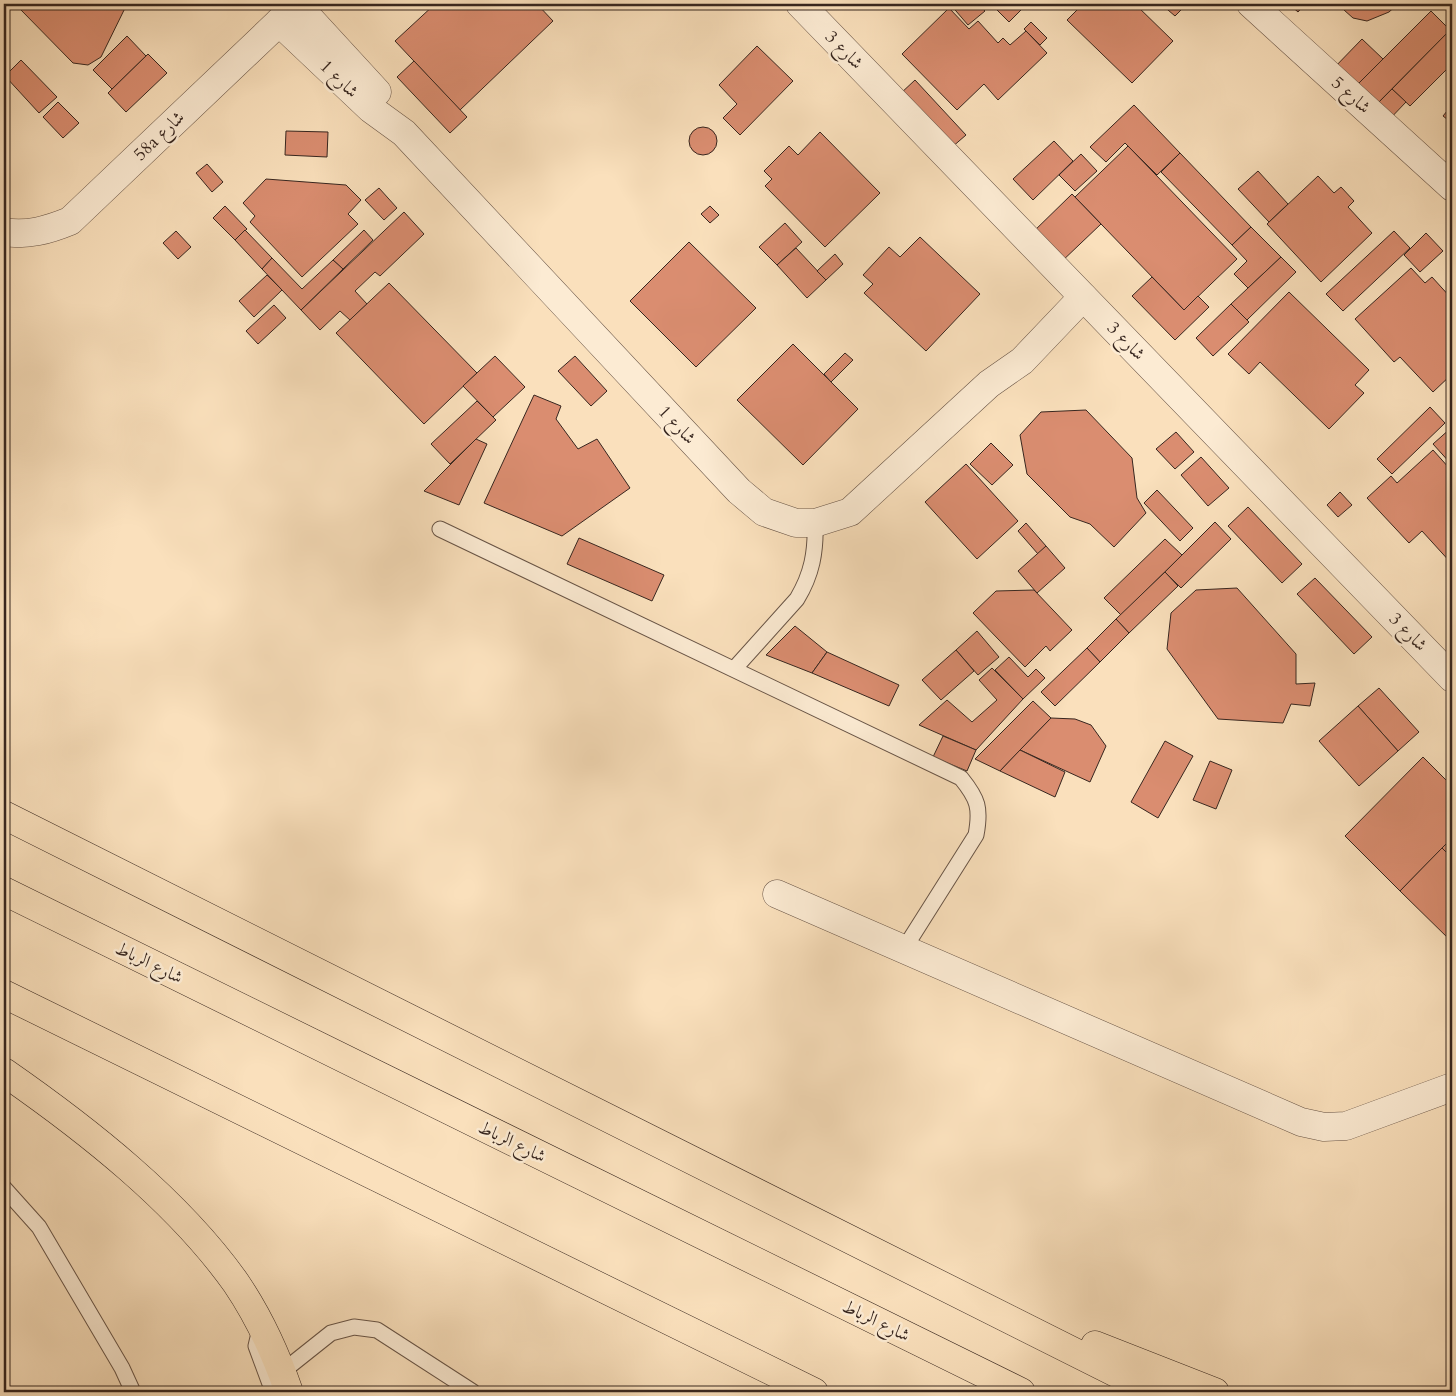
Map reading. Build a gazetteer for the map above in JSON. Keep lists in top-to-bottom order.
{
  "streets": {
    "highway": ["شارع الرباط"],
    "street": [
      "شارع 3",
      "شارع 1",
      "شارع 5",
      "58a شارع"
    ]
  },
  "crossings": [
    ["شارع 3", "شارع 1"],
    ["شارع 1", "58a شارع"]
  ]
}
